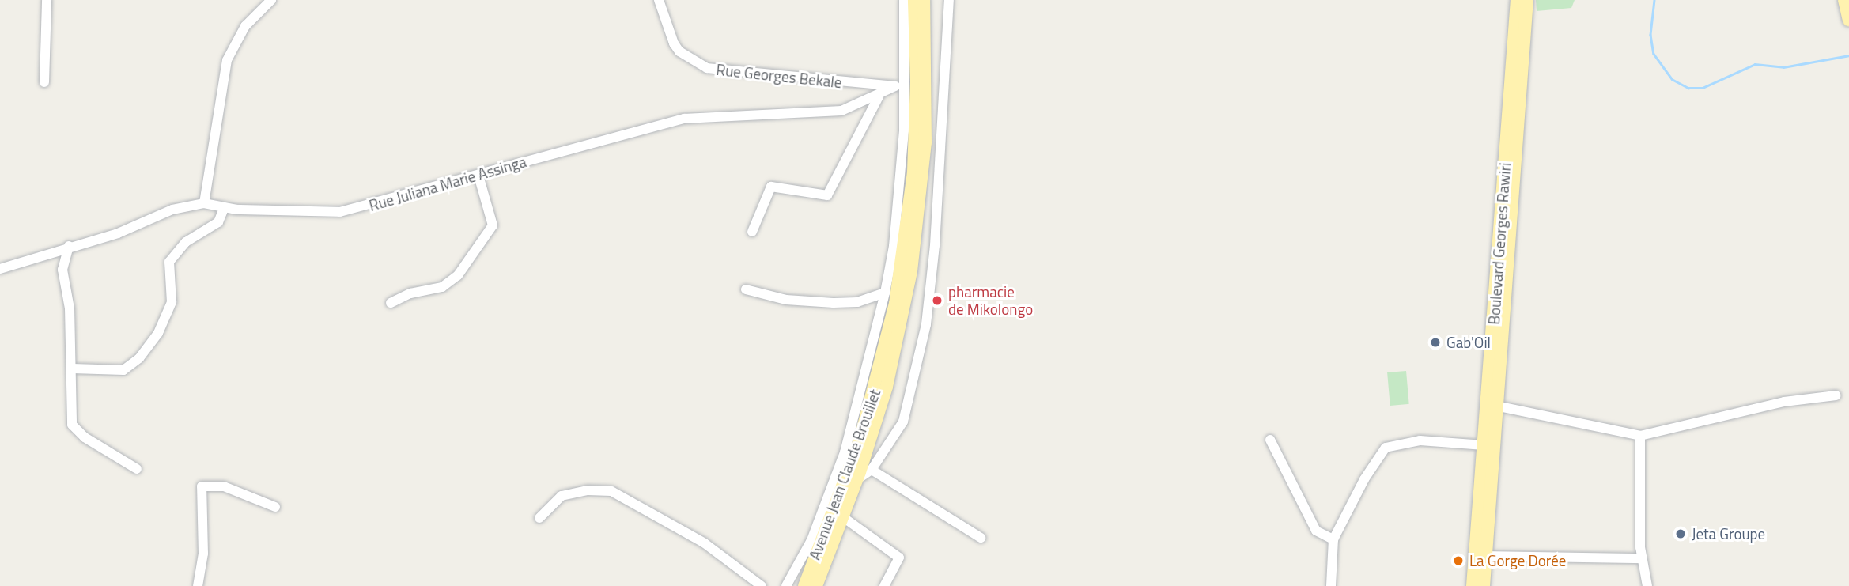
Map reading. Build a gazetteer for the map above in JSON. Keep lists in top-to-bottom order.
{
  "streets": {
    "main road": ["Boulevard Georges Rawiri", "Avenue Jean Claude Brouillet"],
    "street": ["Rue Georges Bekale", "Rue Juliana Marie Assinga"]
  },
  "crossings": [
    ["Rue Georges Bekale", "Rue Juliana Marie Assinga"]
  ],
  "places": [
    "pharmacie de Mikolongo",
    "Gab'Oil",
    "Jeta Groupe",
    "La Gorge Dorée"
  ]
}
